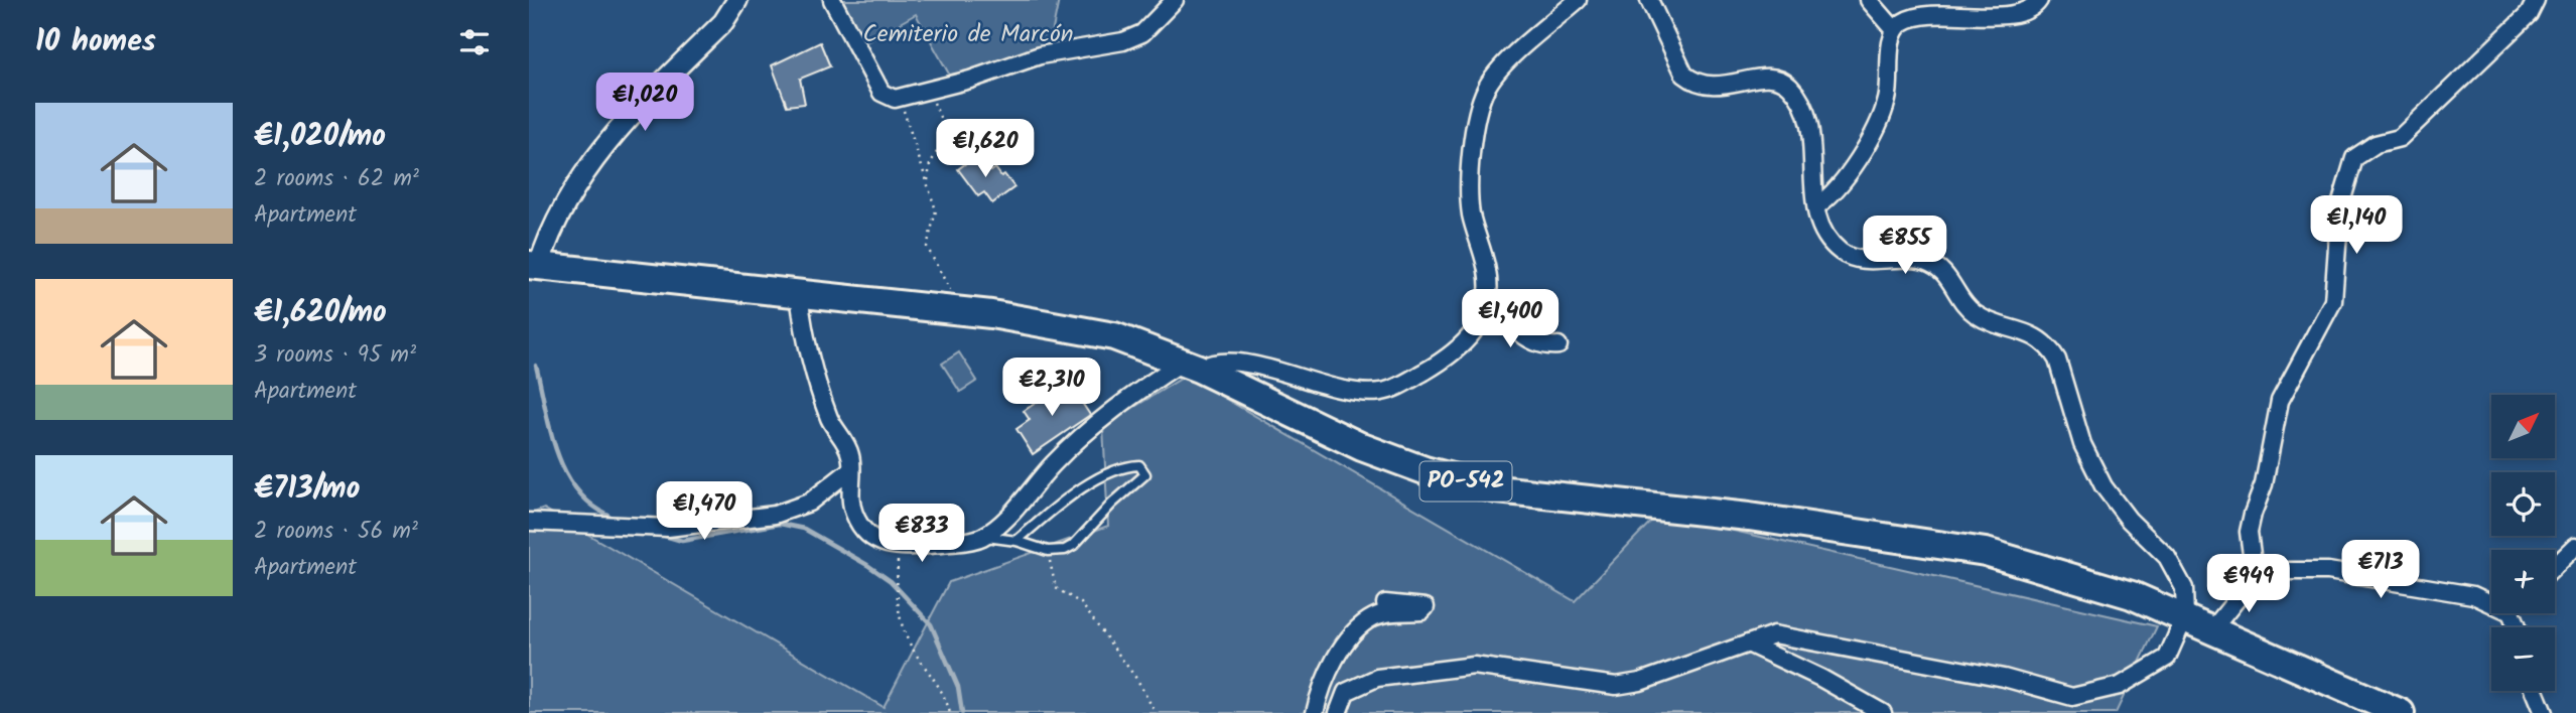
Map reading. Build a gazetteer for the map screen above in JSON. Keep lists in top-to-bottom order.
{
  "streets": {
    "main road": ["PO-542"]
  },
  "parks": ["Cemiterio de Marcón"],
  "north": "top right",
  "page": {
    "heading": "10 homes",
    "price": [
      "€1,020",
      "€1,620",
      "€1,140",
      "€855",
      "€1,400",
      "€2,310",
      "€1,470",
      "€833",
      "€713",
      "€949"
    ],
    "list": [
      {
        "name": "€1,020/mo",
        "note": "2 rooms · 62 m² · Apartment"
      },
      {
        "name": "€1,620/mo",
        "note": "3 rooms · 95 m² · Apartment"
      },
      {
        "name": "€713/mo",
        "note": "2 rooms · 56 m² · Apartment"
      }
    ],
    "map_buttons": ["+", "−"]
  }
}
